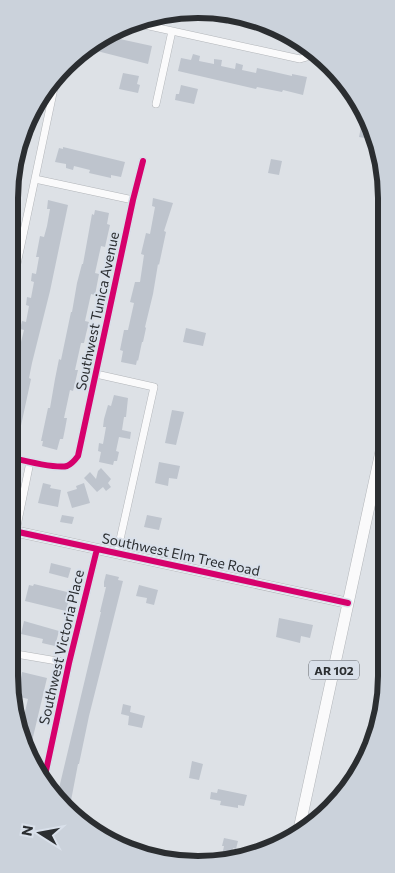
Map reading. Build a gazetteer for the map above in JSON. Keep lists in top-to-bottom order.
{
  "streets": {
    "main road": ["AR 102"],
    "street": ["Southwest Tunica Avenue", "Southwest Elm Tree Road", "Southwest Victoria Place"]
  },
  "crossings": [
    ["Southwest Elm Tree Road", "Southwest Victoria Place"],
    ["Southwest Elm Tree Road", "AR 102"]
  ],
  "north": "left"
}
